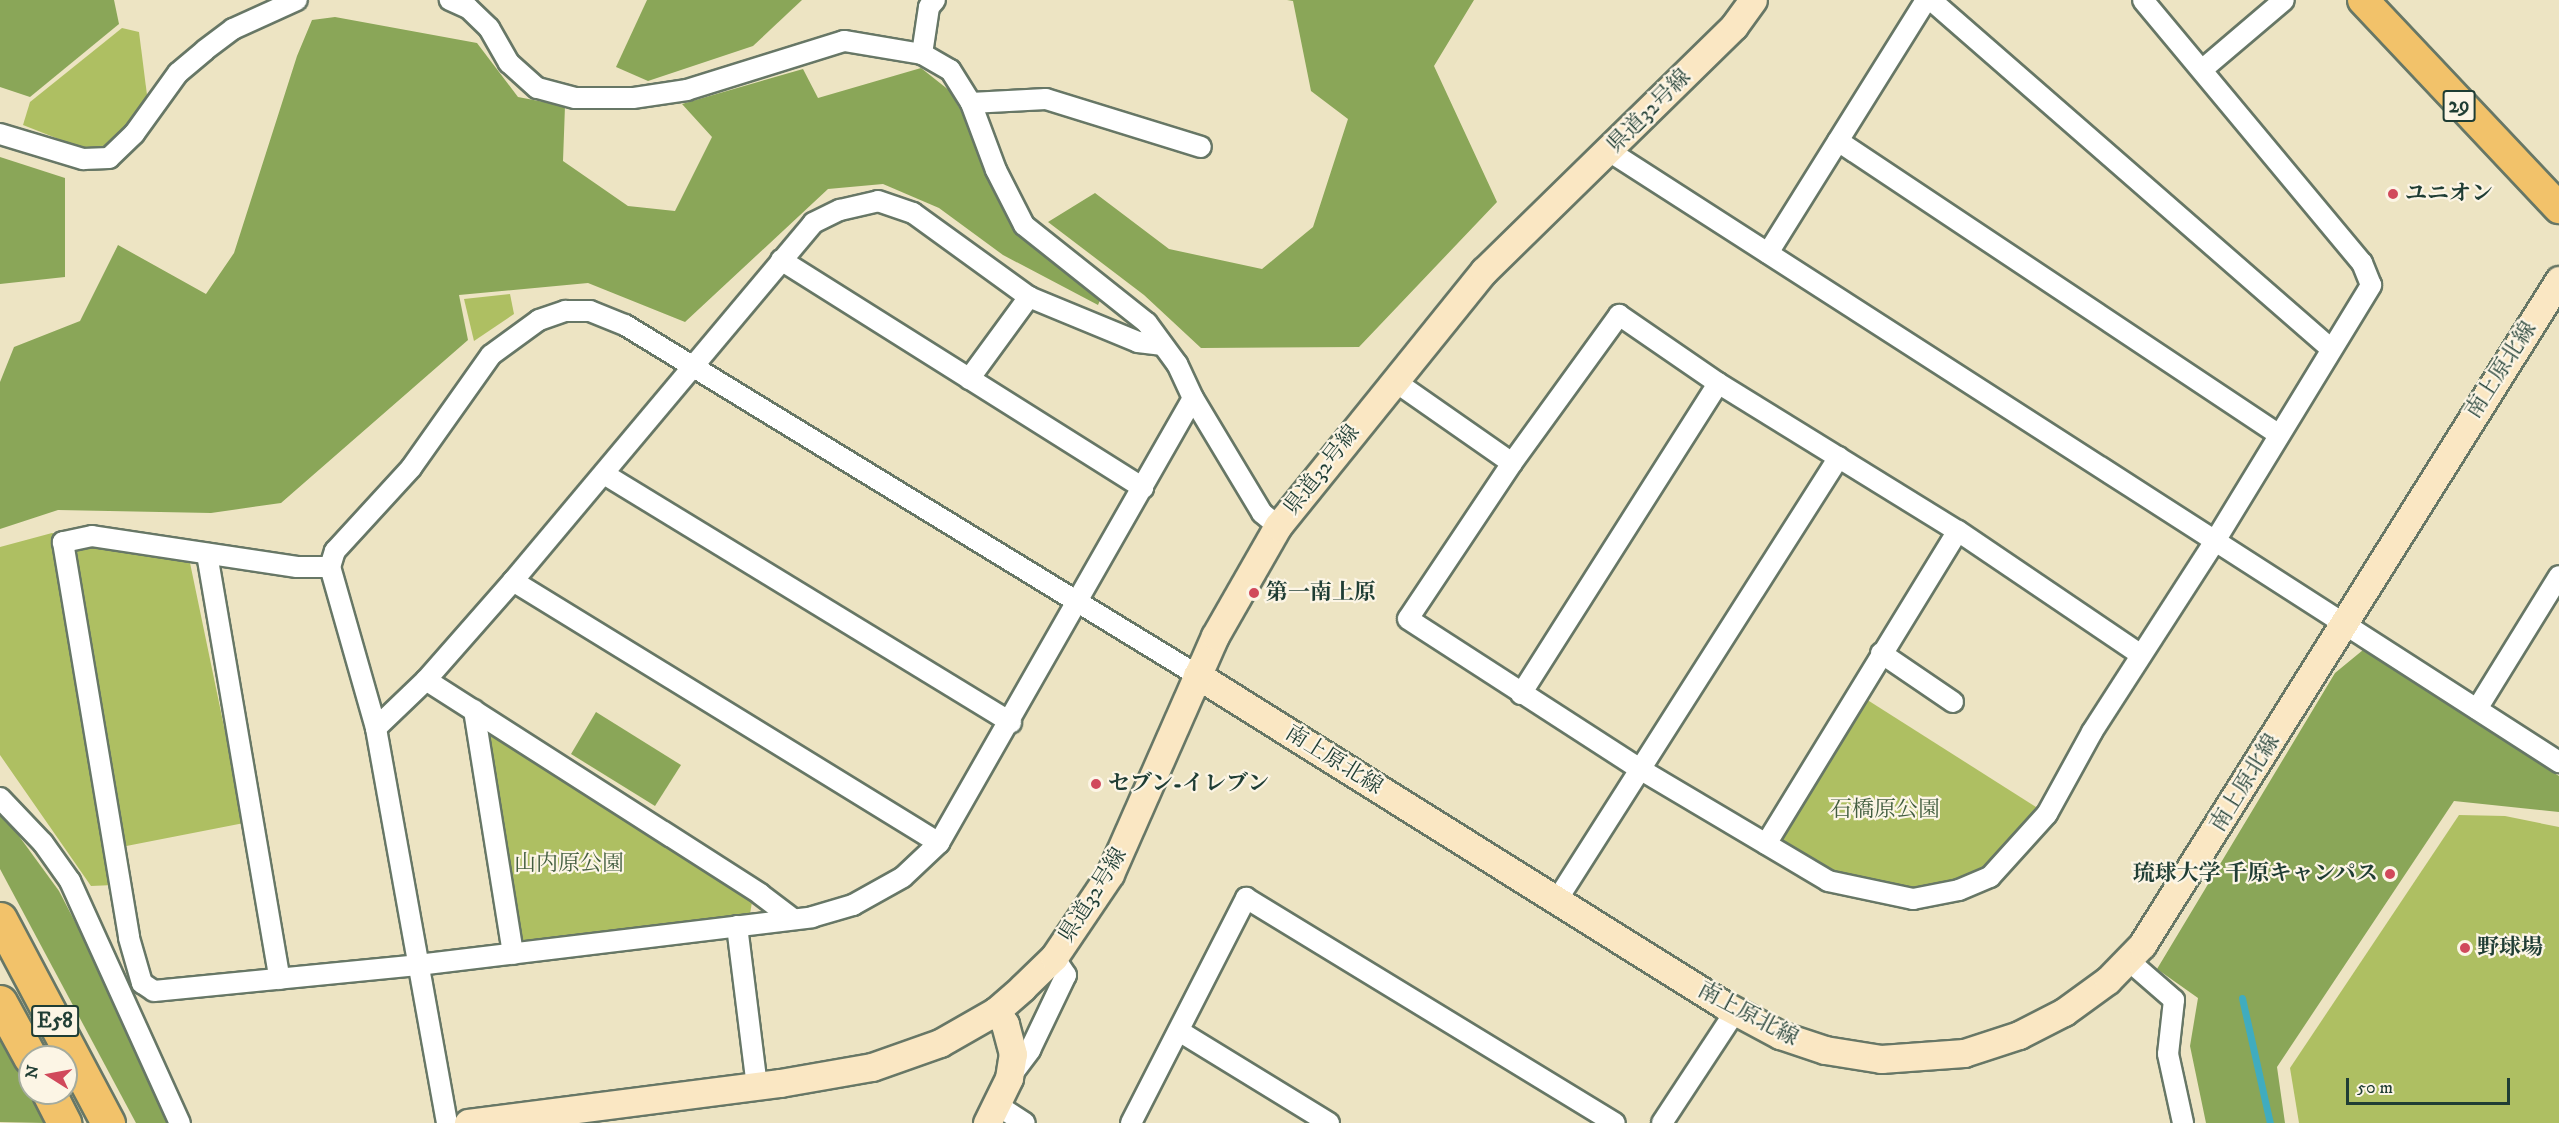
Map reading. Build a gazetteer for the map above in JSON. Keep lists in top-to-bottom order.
{
  "streets": {
    "highway": ["E58"],
    "main road": ["29", "県道32号線", "南上原北線"]
  },
  "crossings": [
    ["県道32号線", "南上原北線"]
  ],
  "parks": ["石橋原公園", "山内原公園"],
  "places": [
    "ユニオン",
    "第一南上原",
    "セブン-イレブン",
    "琉球大学 千原キャンパス",
    "野球場"
  ],
  "scale_bar": "50 m",
  "north": "left"
}
